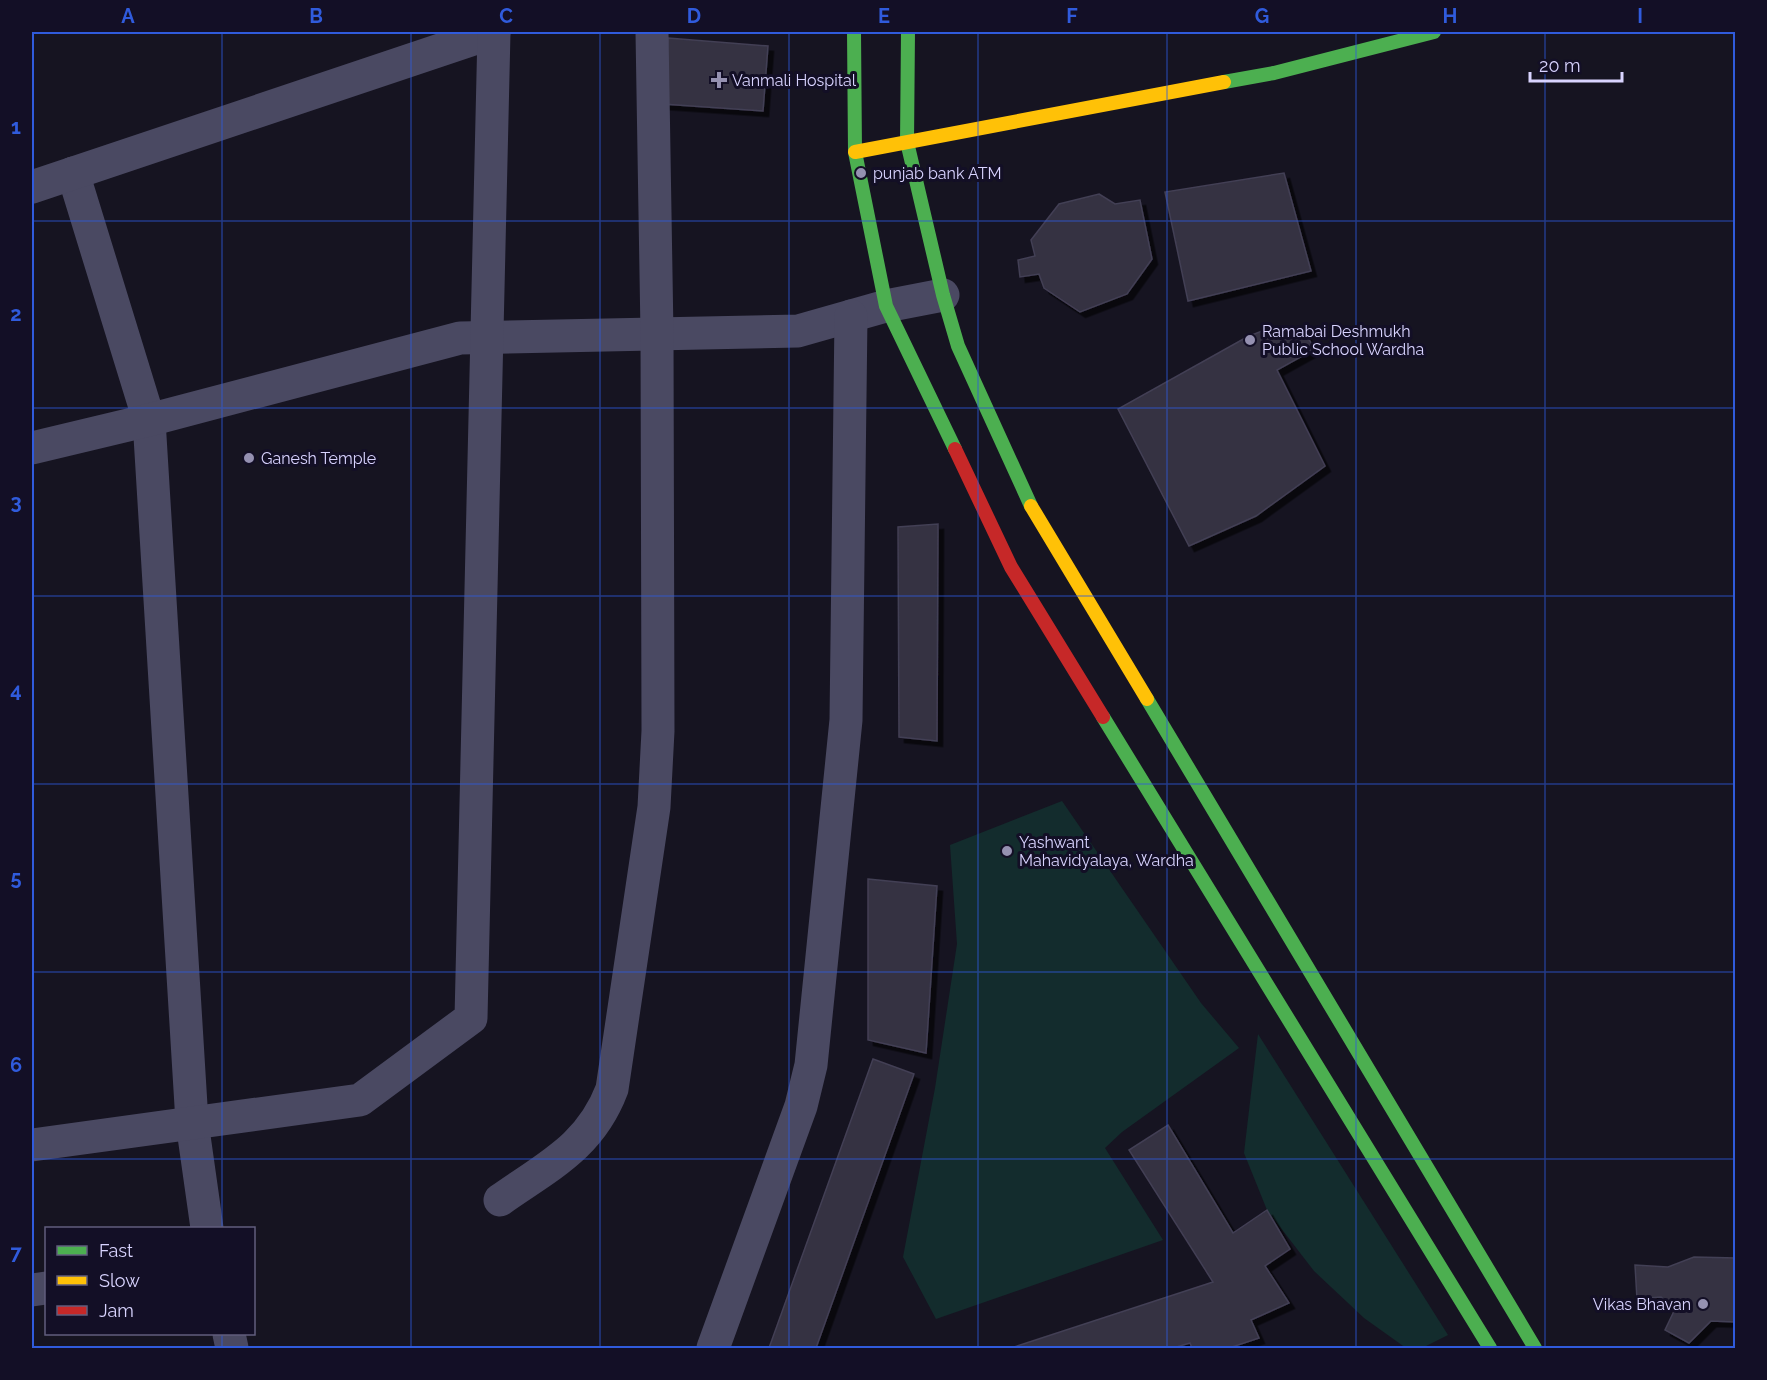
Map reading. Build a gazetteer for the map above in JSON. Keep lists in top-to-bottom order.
{
  "places": {
    "health": ["Vanmali Hospital"],
    "other": [
      "punjab bank ATM",
      "Ramabai Deshmukh Public School Wardha",
      "Ganesh Temple",
      "Yashwant Mahavidyalaya, Wardha",
      "Vikas Bhavan"
    ]
  },
  "legend": ["Fast", "Slow", "Jam"],
  "scale_bar": "20 m",
  "grid": {
    "columns": [
      "A",
      "B",
      "C",
      "D",
      "E",
      "F",
      "G",
      "H",
      "I"
    ],
    "rows": [
      "1",
      "2",
      "3",
      "4",
      "5",
      "6",
      "7"
    ]
  }
}
